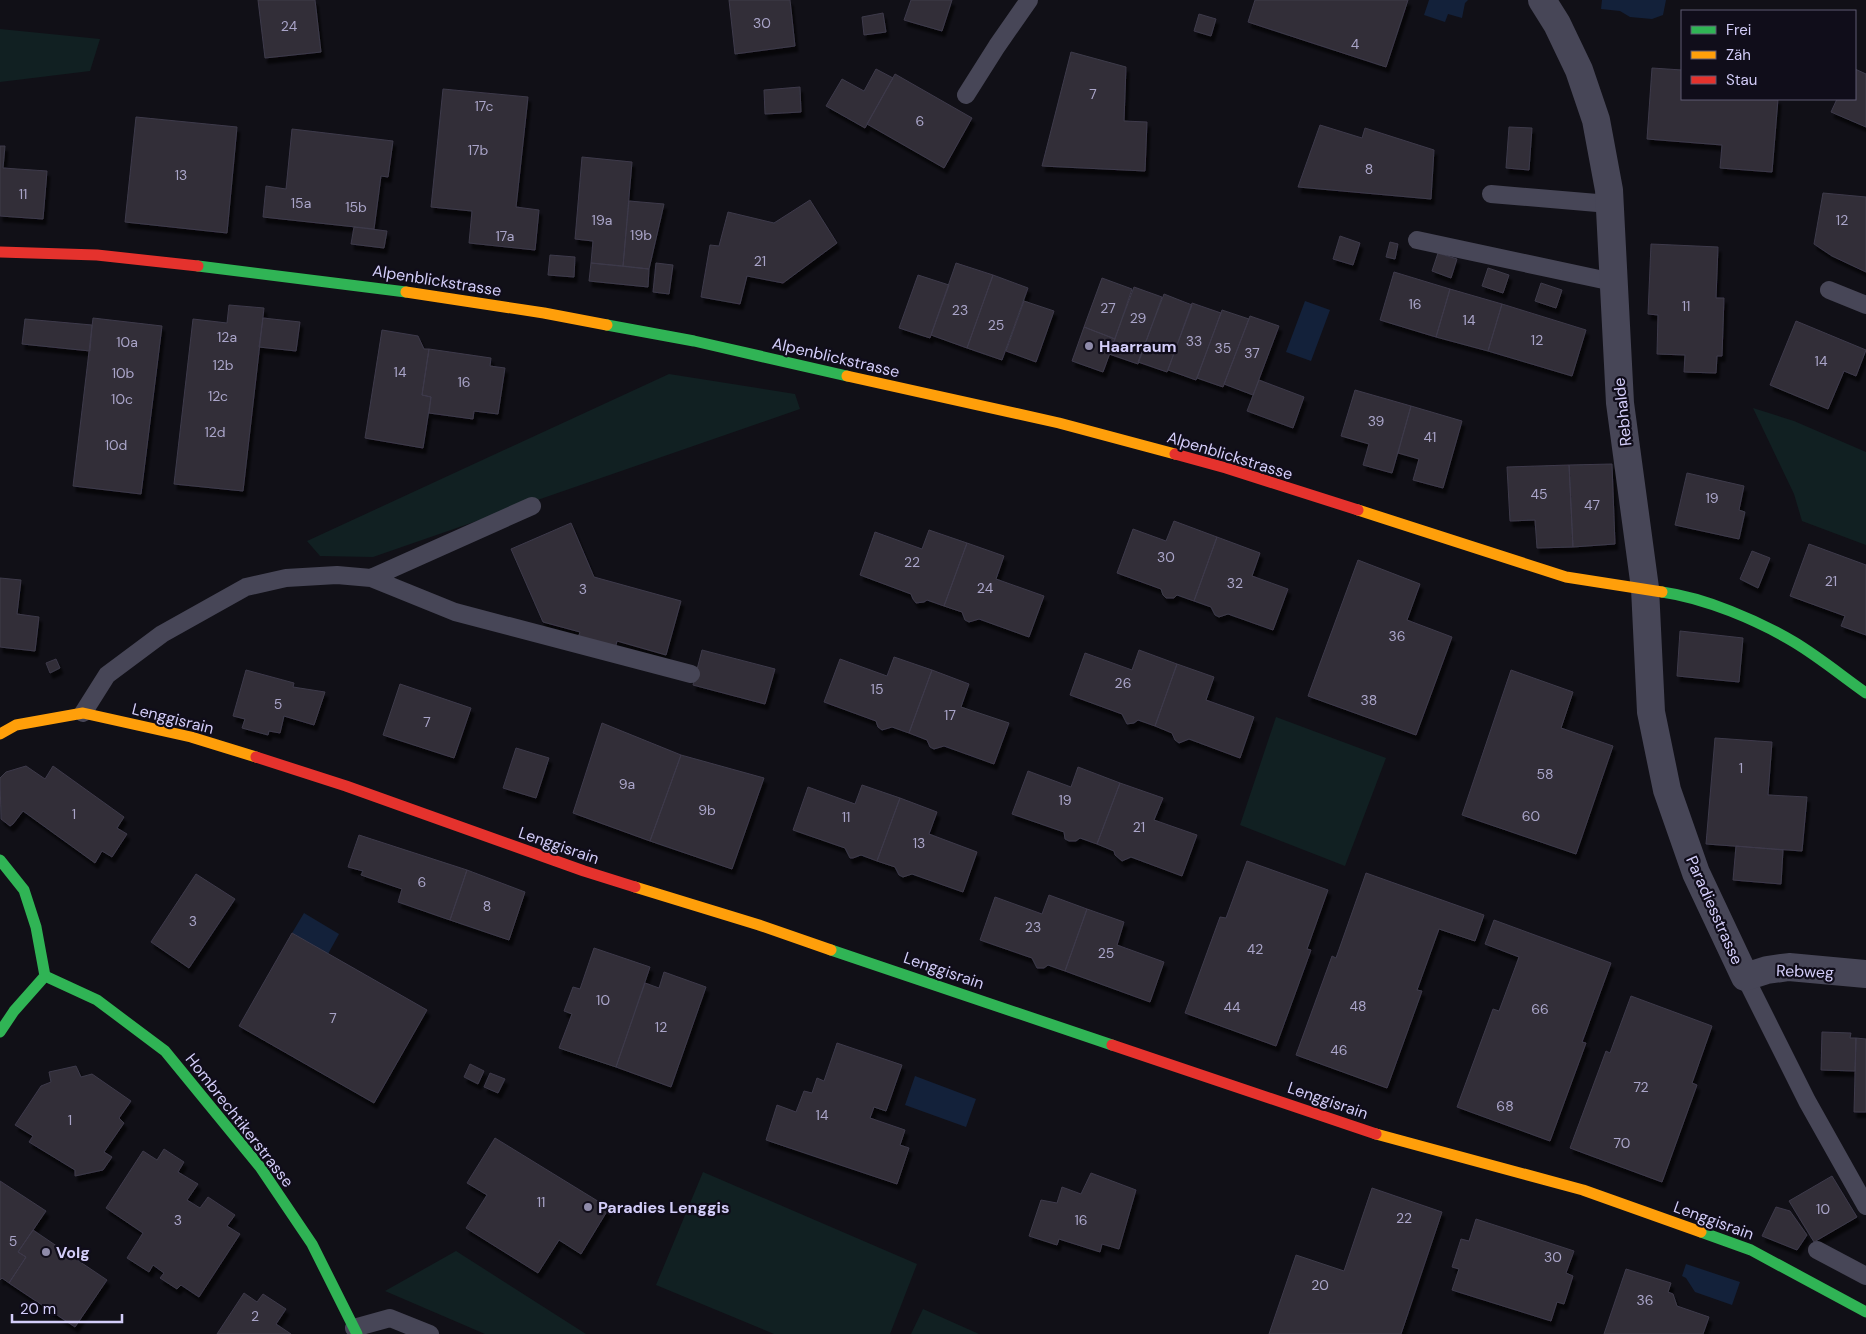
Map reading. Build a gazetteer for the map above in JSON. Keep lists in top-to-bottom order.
{
  "streets": {
    "street": [
      "Alpenblickstrasse",
      "Rebhalde",
      "Lenggisrain",
      "Paradiesstrasse",
      "Rebweg",
      "Hombrechtikerstrasse"
    ]
  },
  "crossings": [
    ["Alpenblickstrasse", "Rebhalde"],
    ["Alpenblickstrasse", "Paradiesstrasse"],
    ["Rebhalde", "Paradiesstrasse"],
    ["Paradiesstrasse", "Rebweg"]
  ],
  "places": ["Haarraum", "Paradies Lenggis", "Volg"],
  "house_numbers": [
    "30",
    "24",
    "4",
    "7",
    "17c",
    "6",
    "17b",
    "8",
    "13",
    "11",
    "15a",
    "15b",
    "19a",
    "12",
    "19b",
    "17a",
    "21",
    "16",
    "11",
    "27",
    "23",
    "29",
    "14",
    "25",
    "12a",
    "12",
    "33",
    "10a",
    "35",
    "37",
    "14",
    "12b",
    "14",
    "10b",
    "16",
    "12c",
    "10c",
    "39",
    "12d",
    "41",
    "10d",
    "45",
    "19",
    "47",
    "30",
    "22",
    "21",
    "32",
    "24",
    "3",
    "36",
    "26",
    "15",
    "38",
    "5",
    "17",
    "7",
    "1",
    "58",
    "9a",
    "19",
    "9b",
    "1",
    "60",
    "11",
    "21",
    "13",
    "6",
    "8",
    "3",
    "23",
    "42",
    "25",
    "10",
    "48",
    "44",
    "66",
    "7",
    "12",
    "46",
    "72",
    "68",
    "14",
    "1",
    "70",
    "11",
    "10",
    "22",
    "3",
    "16",
    "5",
    "30",
    "20",
    "36",
    "2"
  ],
  "legend": ["Frei", "Zäh", "Stau"],
  "scale_bar": "20 m"
}
